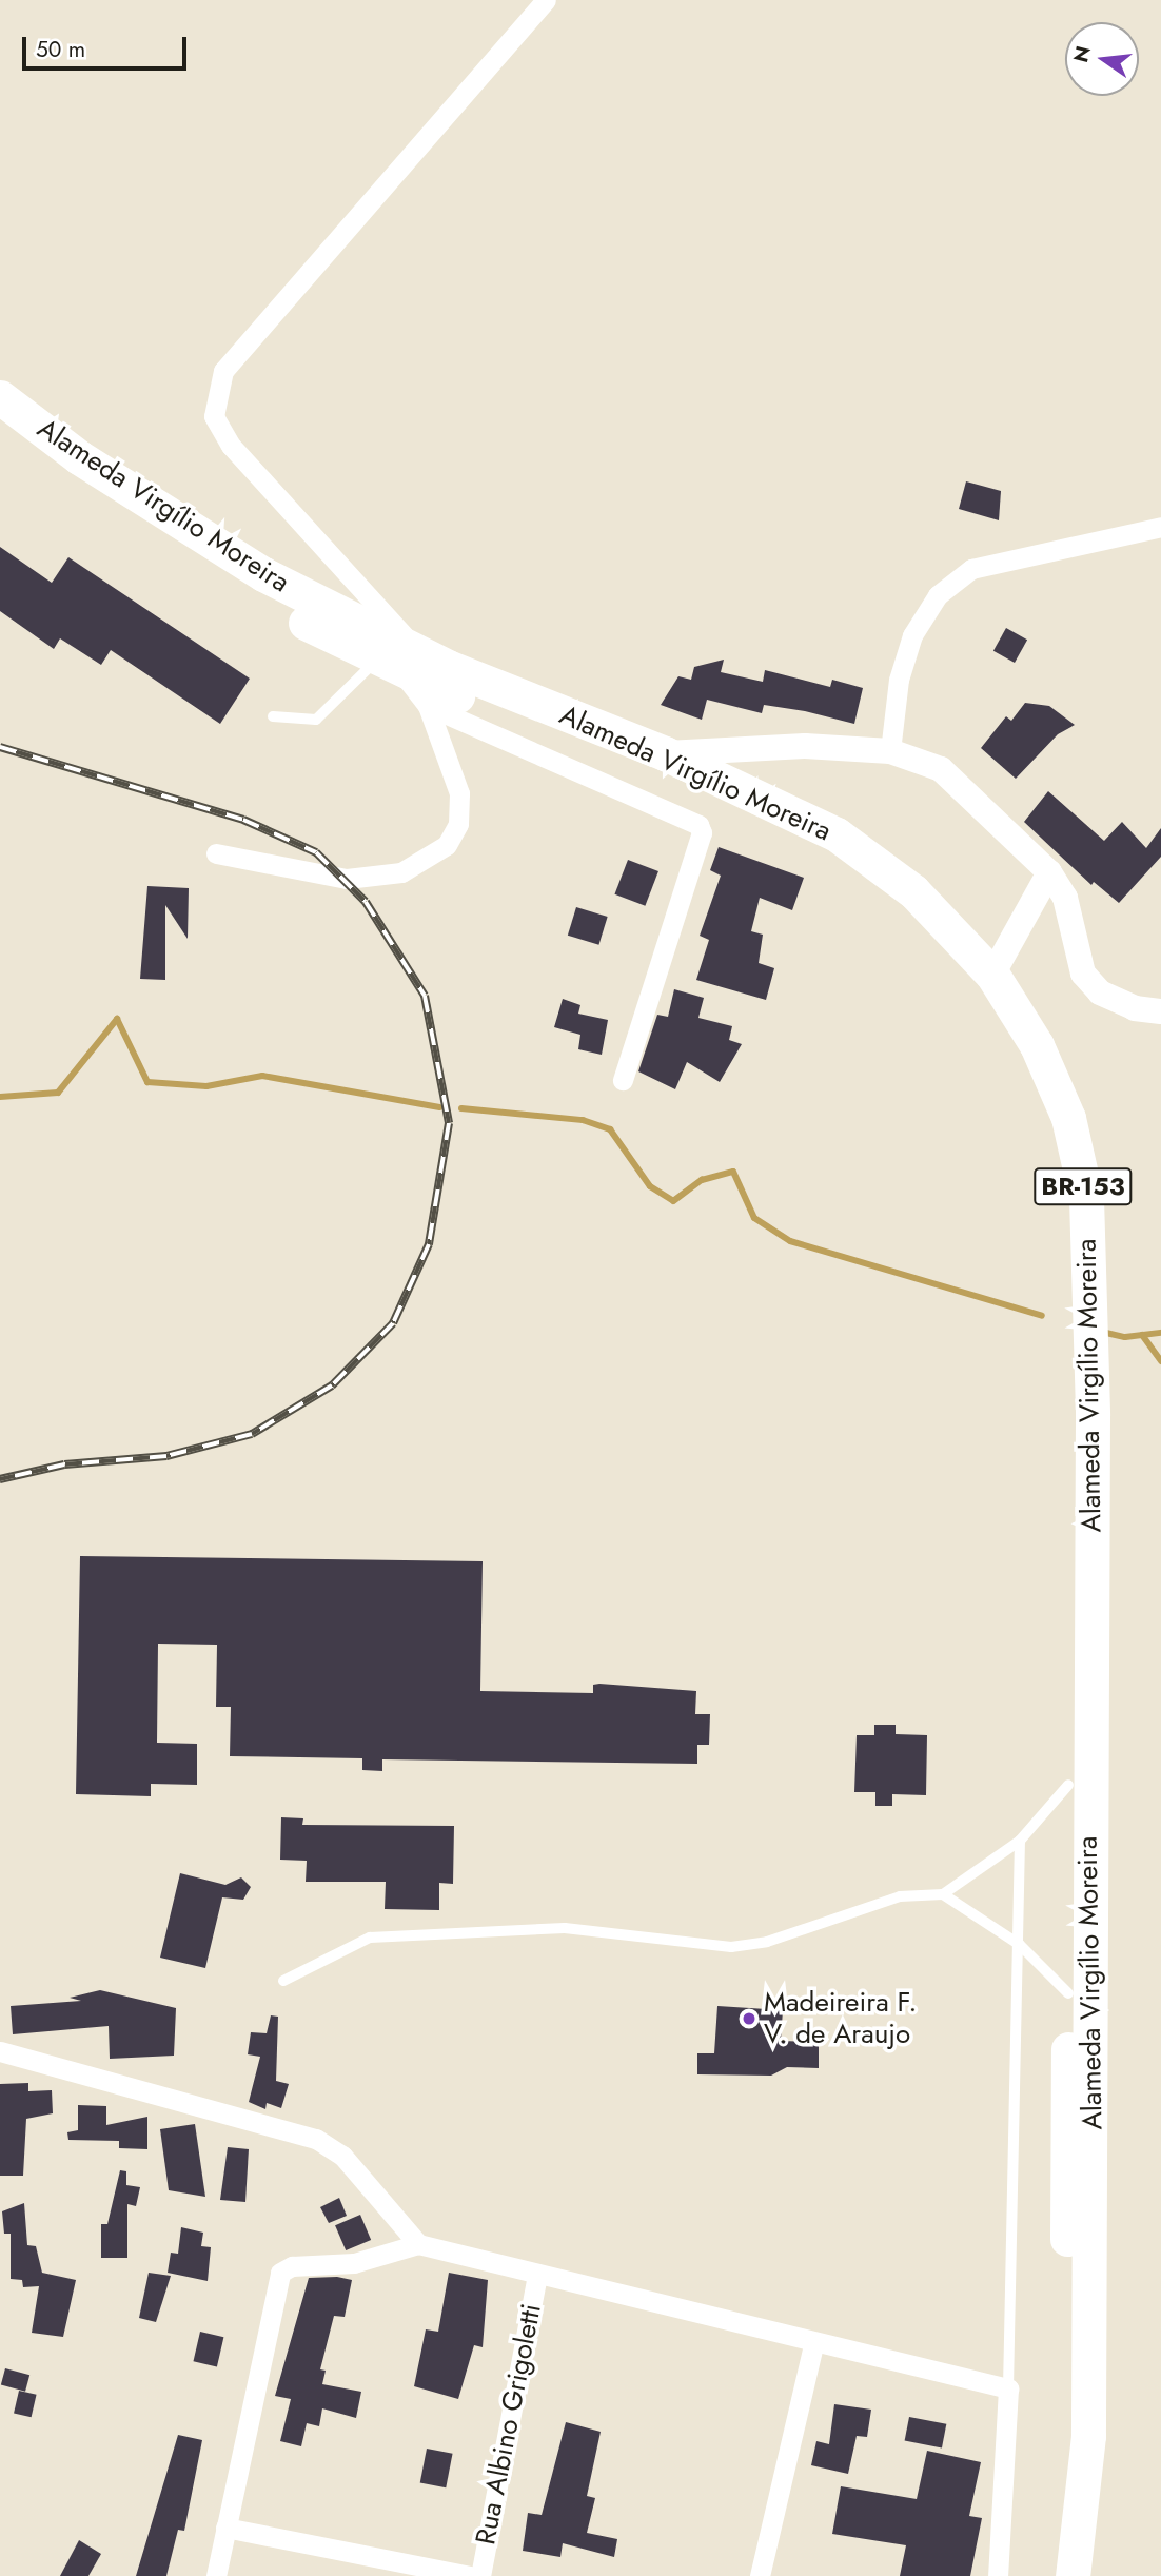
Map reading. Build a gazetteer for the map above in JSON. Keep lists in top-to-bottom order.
{
  "streets": {
    "highway": ["Alameda Virgílio Moreira", "BR-153"],
    "street": ["Rua Albino Grigoletti"]
  },
  "places": ["Madeireira F. V. de Araujo"],
  "scale_bar": "50 m",
  "north": "left"
}
